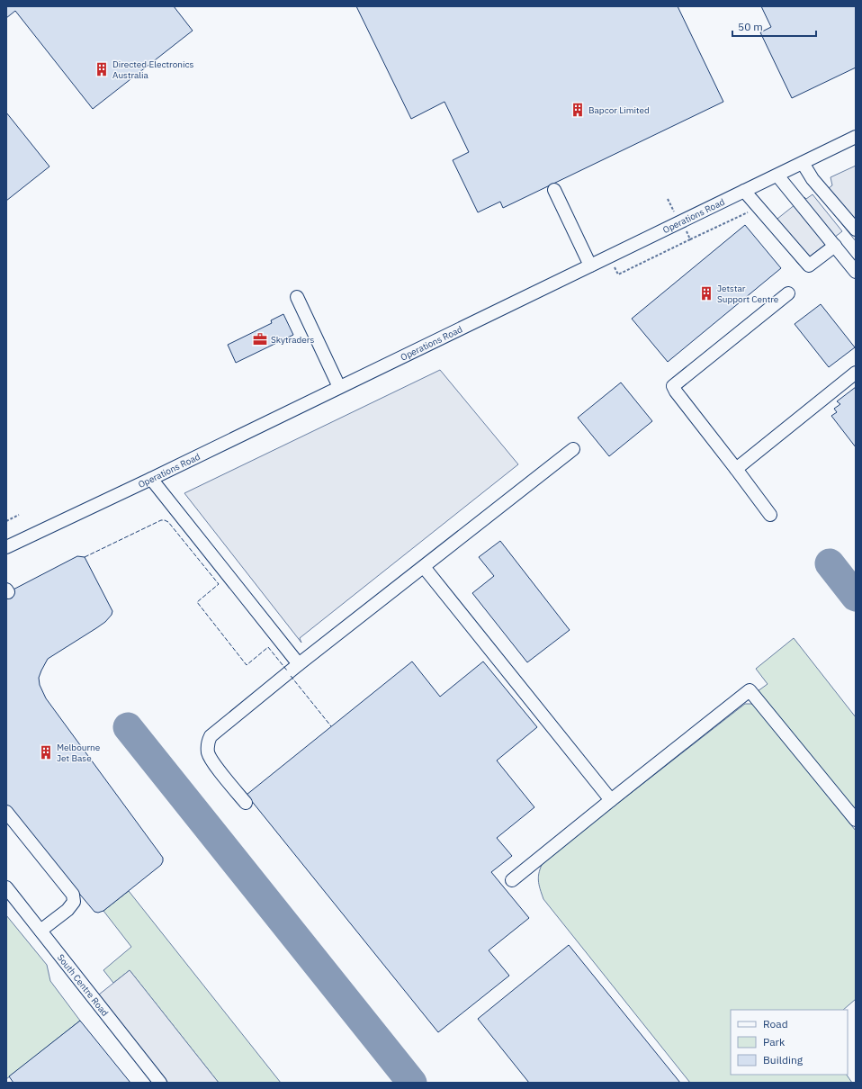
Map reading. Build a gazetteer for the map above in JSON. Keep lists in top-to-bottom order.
{
  "streets": {
    "street": ["Operations Road", "South Centre Road"]
  },
  "places": {
    "building": [
      "Directed Electronics Australia",
      "Bapcor Limited",
      "Jetstar Support Centre",
      "Melbourne Jet Base"
    ],
    "office": ["Skytraders"]
  },
  "legend": ["Road", "Park", "Building"],
  "scale_bar": "50 m"
}
